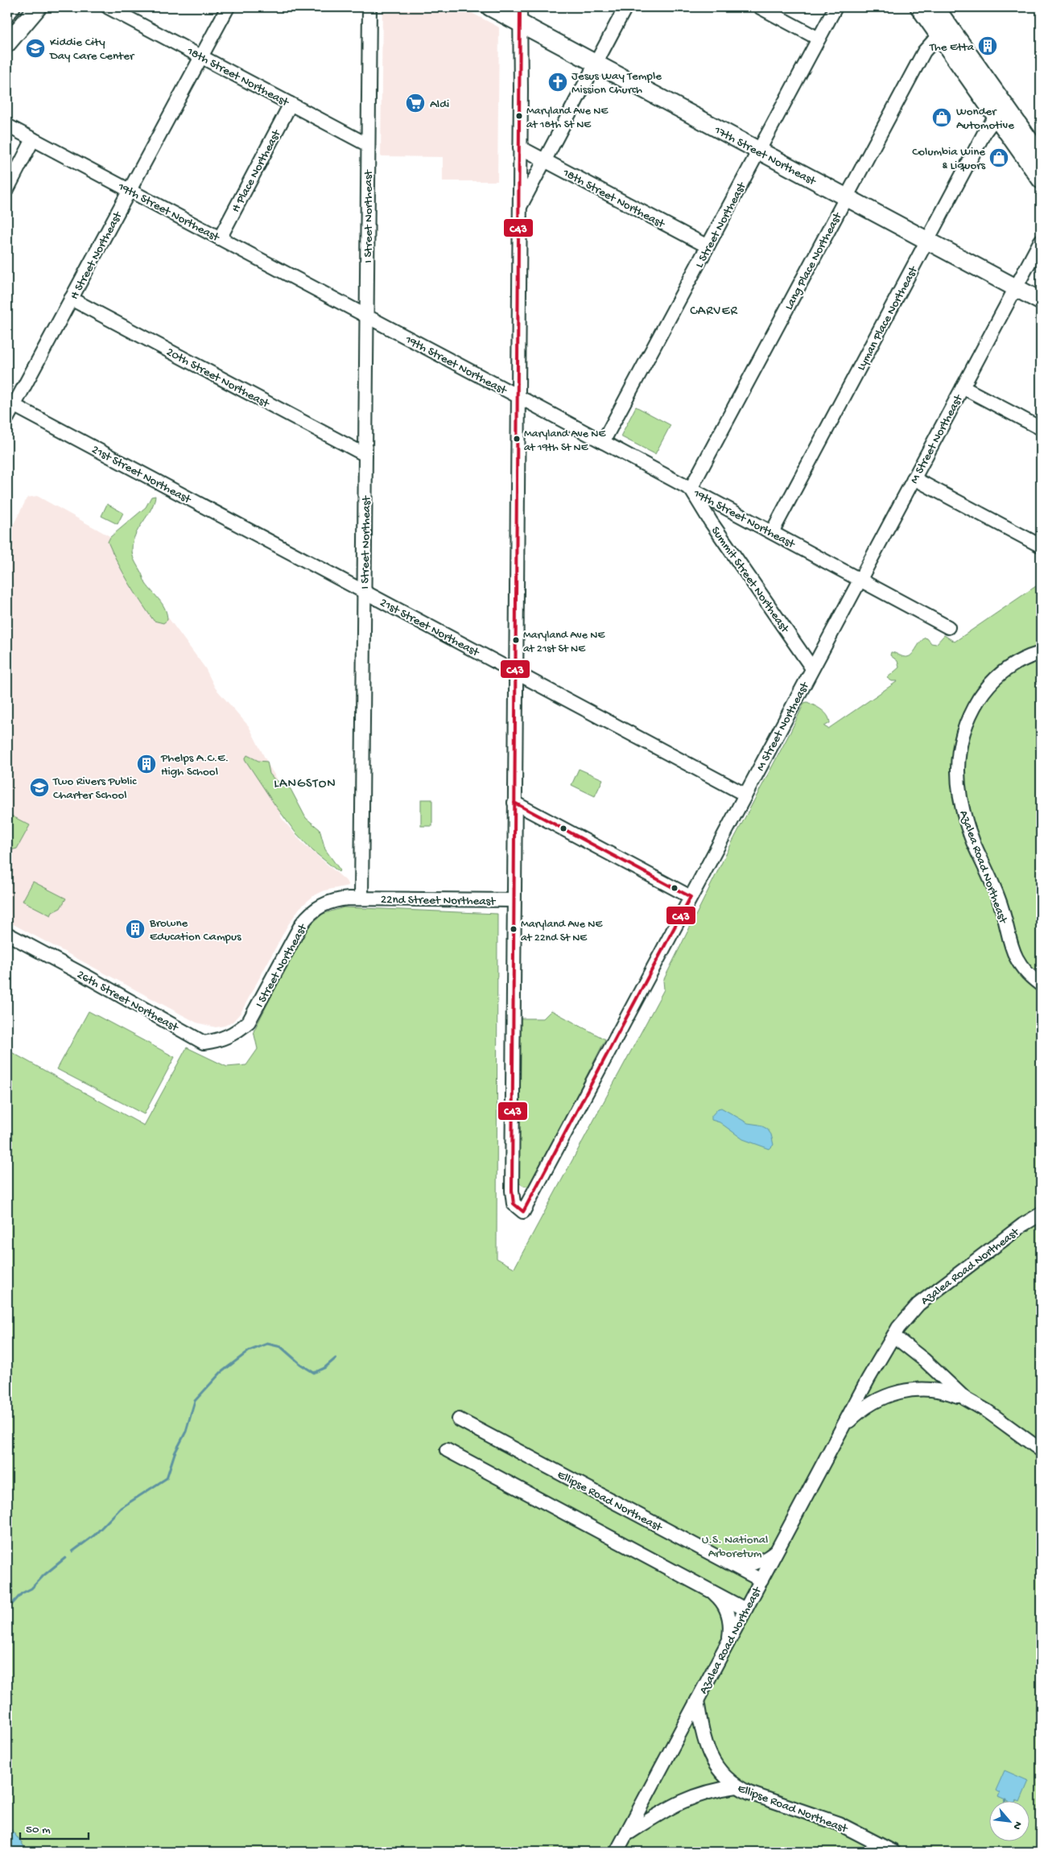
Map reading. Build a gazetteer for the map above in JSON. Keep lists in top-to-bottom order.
{
  "streets": {
    "main road": ["17th Street Northeast"],
    "street": [
      "18th Street Northeast",
      "H Place Northeast",
      "19th Street Northeast",
      "I Street Northeast",
      "L Street Northeast",
      "H Street Northeast",
      "Lang Place Northeast",
      "Lyman Place Northeast",
      "20th Street Northeast",
      "M Street Northeast",
      "21st Street Northeast",
      "Summit Street Northeast",
      "Azalea Road Northeast",
      "22nd Street Northeast",
      "26th Street Northeast",
      "Ellipse Road Northeast"
    ]
  },
  "crossings": [
    ["18th Street Northeast", "H Place Northeast"],
    ["18th Street Northeast", "I Street Northeast"],
    ["18th Street Northeast", "L Street Northeast"],
    ["18th Street Northeast", "H Street Northeast"],
    ["17th Street Northeast", "L Street Northeast"],
    ["17th Street Northeast", "Lang Place Northeast"],
    ["17th Street Northeast", "Lyman Place Northeast"],
    ["17th Street Northeast", "M Street Northeast"],
    ["H Place Northeast", "19th Street Northeast"],
    ["19th Street Northeast", "I Street Northeast"],
    ["19th Street Northeast", "L Street Northeast"],
    ["19th Street Northeast", "H Street Northeast"],
    ["19th Street Northeast", "Lang Place Northeast"],
    ["19th Street Northeast", "Lyman Place Northeast"],
    ["19th Street Northeast", "M Street Northeast"],
    ["19th Street Northeast", "Summit Street Northeast"],
    ["I Street Northeast", "20th Street Northeast"],
    ["I Street Northeast", "21st Street Northeast"],
    ["I Street Northeast", "22nd Street Northeast"],
    ["I Street Northeast", "26th Street Northeast"],
    ["H Street Northeast", "20th Street Northeast"],
    ["H Street Northeast", "21st Street Northeast"],
    ["Lang Place Northeast", "Summit Street Northeast"],
    ["M Street Northeast", "21st Street Northeast"],
    ["M Street Northeast", "Summit Street Northeast"],
    ["M Street Northeast", "22nd Street Northeast"],
    ["Azalea Road Northeast", "Ellipse Road Northeast"]
  ],
  "districts": ["CARVER", "LANGSTON"],
  "parks": ["U.S. National Arboretum"],
  "places": {
    "building": ["The Etta", "Phelps A.C.E. High School", "Browne Education Campus"],
    "school or university": ["Kiddie City Day Care Center", "Two Rivers Public Charter School"],
    "church": ["Jesus Way Temple Mission Church"],
    "supermarket": ["Aldi"],
    "other": [
      "Maryland Ave NE at 18th St NE",
      "Maryland Ave NE at 19th St NE",
      "Maryland Ave NE at 21st St NE",
      "Maryland Ave NE at 22nd St NE"
    ],
    "shop": ["Wonder Automotive", "Columbia Wine & Liquors"]
  },
  "lines": ["transit line C43"],
  "scale_bar": "50 m",
  "north": "bottom right"
}
